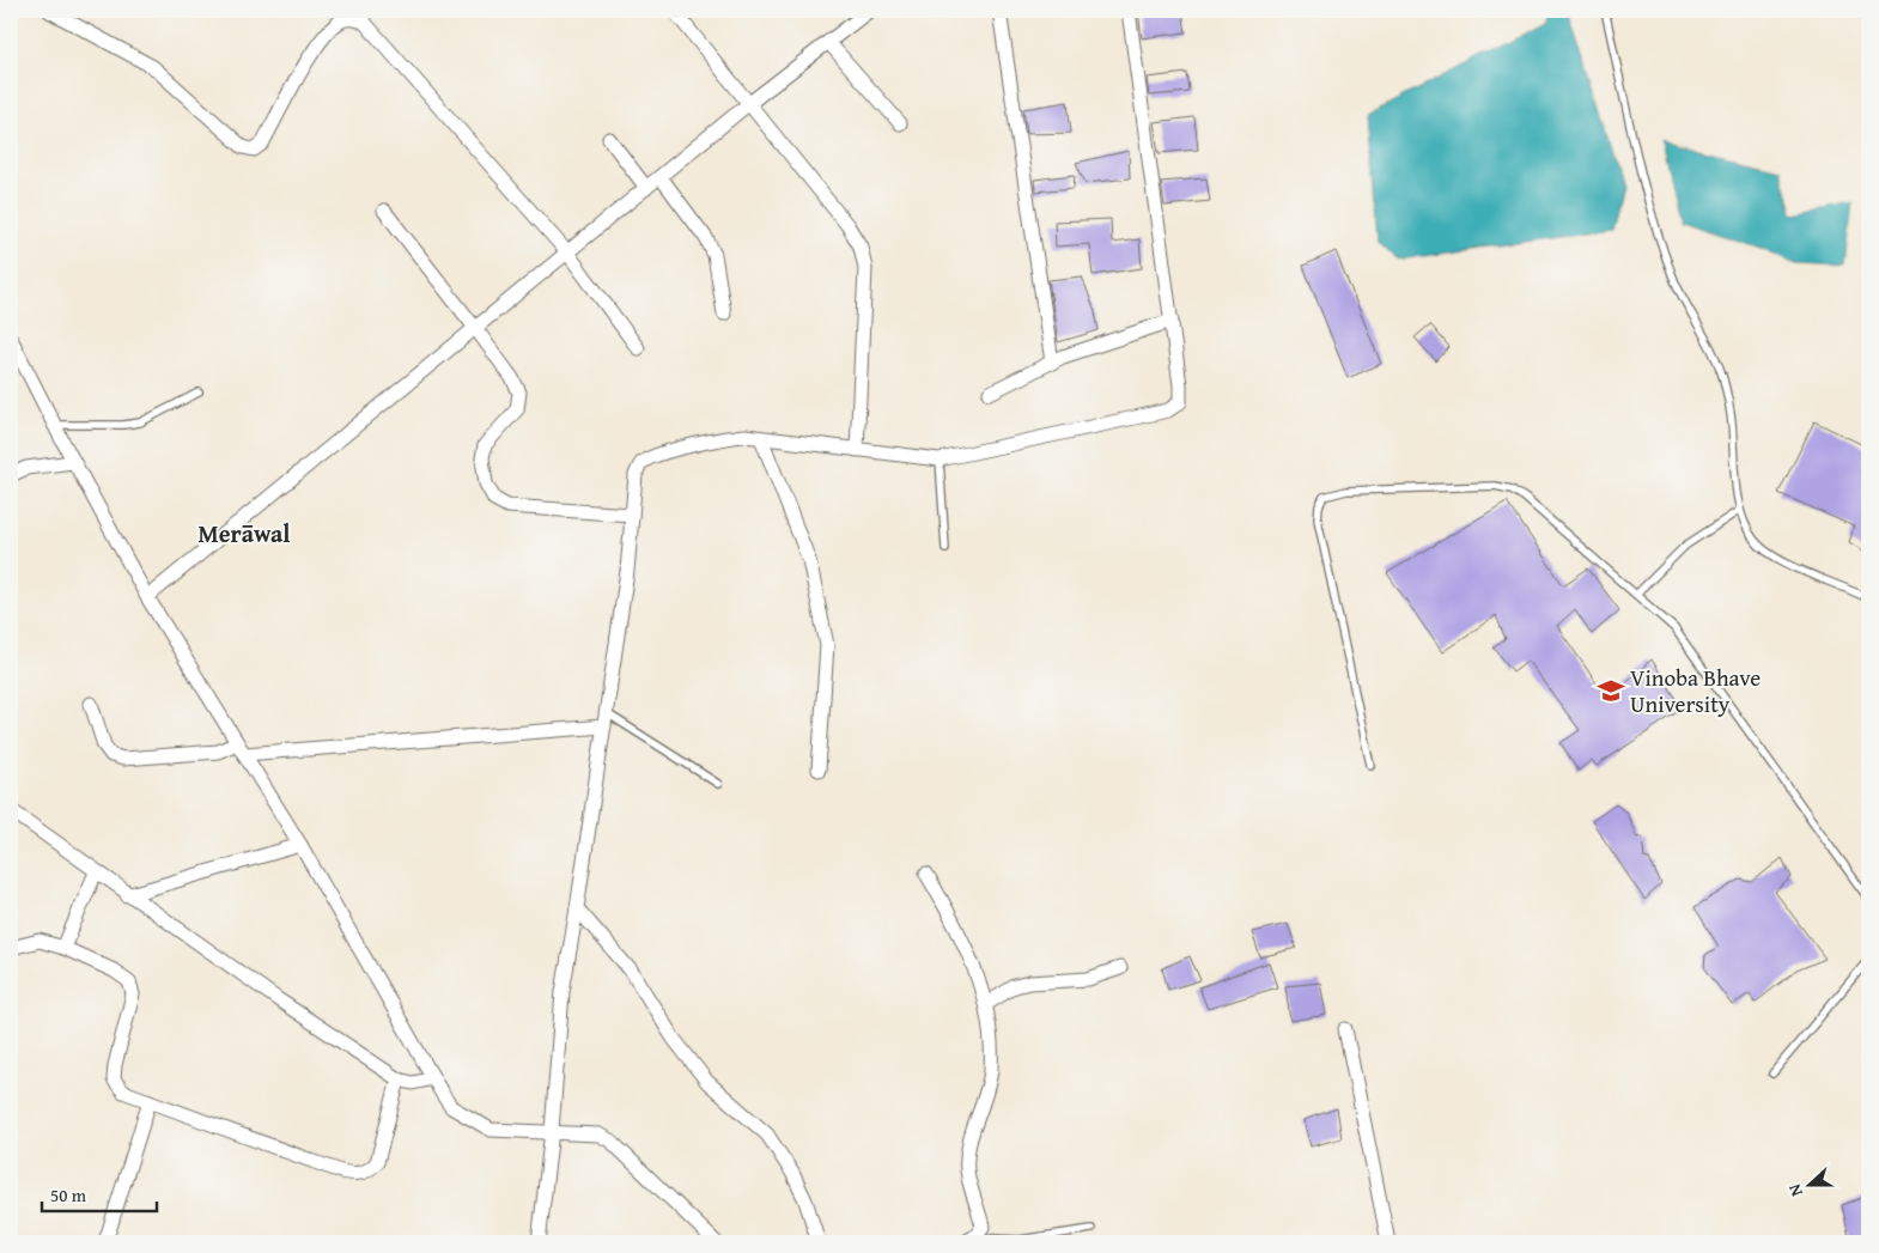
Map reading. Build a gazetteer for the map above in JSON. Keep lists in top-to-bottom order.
{
  "districts": ["Merāwal"],
  "places": {
    "school or university": ["Vinoba Bhave University"]
  },
  "scale_bar": "50 m",
  "north": "left"
}
